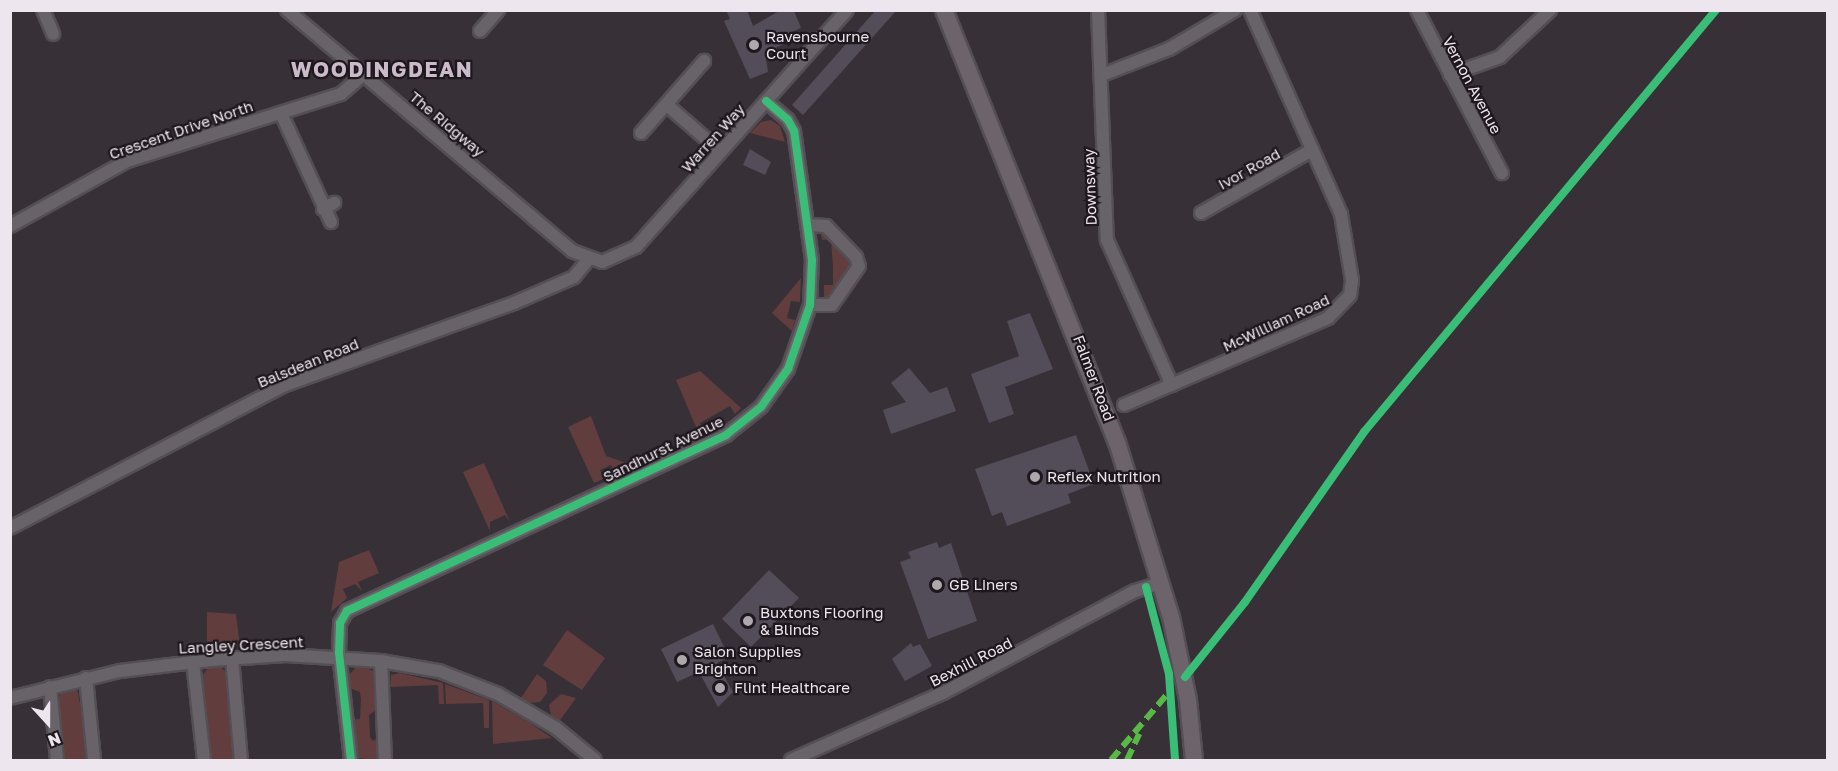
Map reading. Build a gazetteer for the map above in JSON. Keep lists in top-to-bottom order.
{
  "streets": {
    "main road": ["Falmer Road"],
    "street": [
      "Vernon Avenue",
      "The Ridgway",
      "Crescent Drive North",
      "Warren Way",
      "Ivor Road",
      "Downsway",
      "McWilliam Road",
      "Balsdean Road",
      "Sandhurst Avenue",
      "Langley Crescent",
      "Bexhill Road"
    ]
  },
  "crossings": [
    ["The Ridgway", "Crescent Drive North"],
    ["The Ridgway", "Warren Way"],
    ["The Ridgway", "Balsdean Road"],
    ["Warren Way", "Balsdean Road"],
    ["Warren Way", "Sandhurst Avenue"],
    ["Ivor Road", "McWilliam Road"],
    ["Downsway", "McWilliam Road"],
    ["Falmer Road", "Bexhill Road"],
    ["Sandhurst Avenue", "Langley Crescent"]
  ],
  "districts": ["WOODINGDEAN"],
  "places": [
    "Ravensbourne Court",
    "Reflex Nutrition",
    "GB Liners",
    "Buxtons Flooring & Blinds",
    "Salon Supplies Brighton",
    "Flint Healthcare"
  ],
  "north": "bottom"
}
